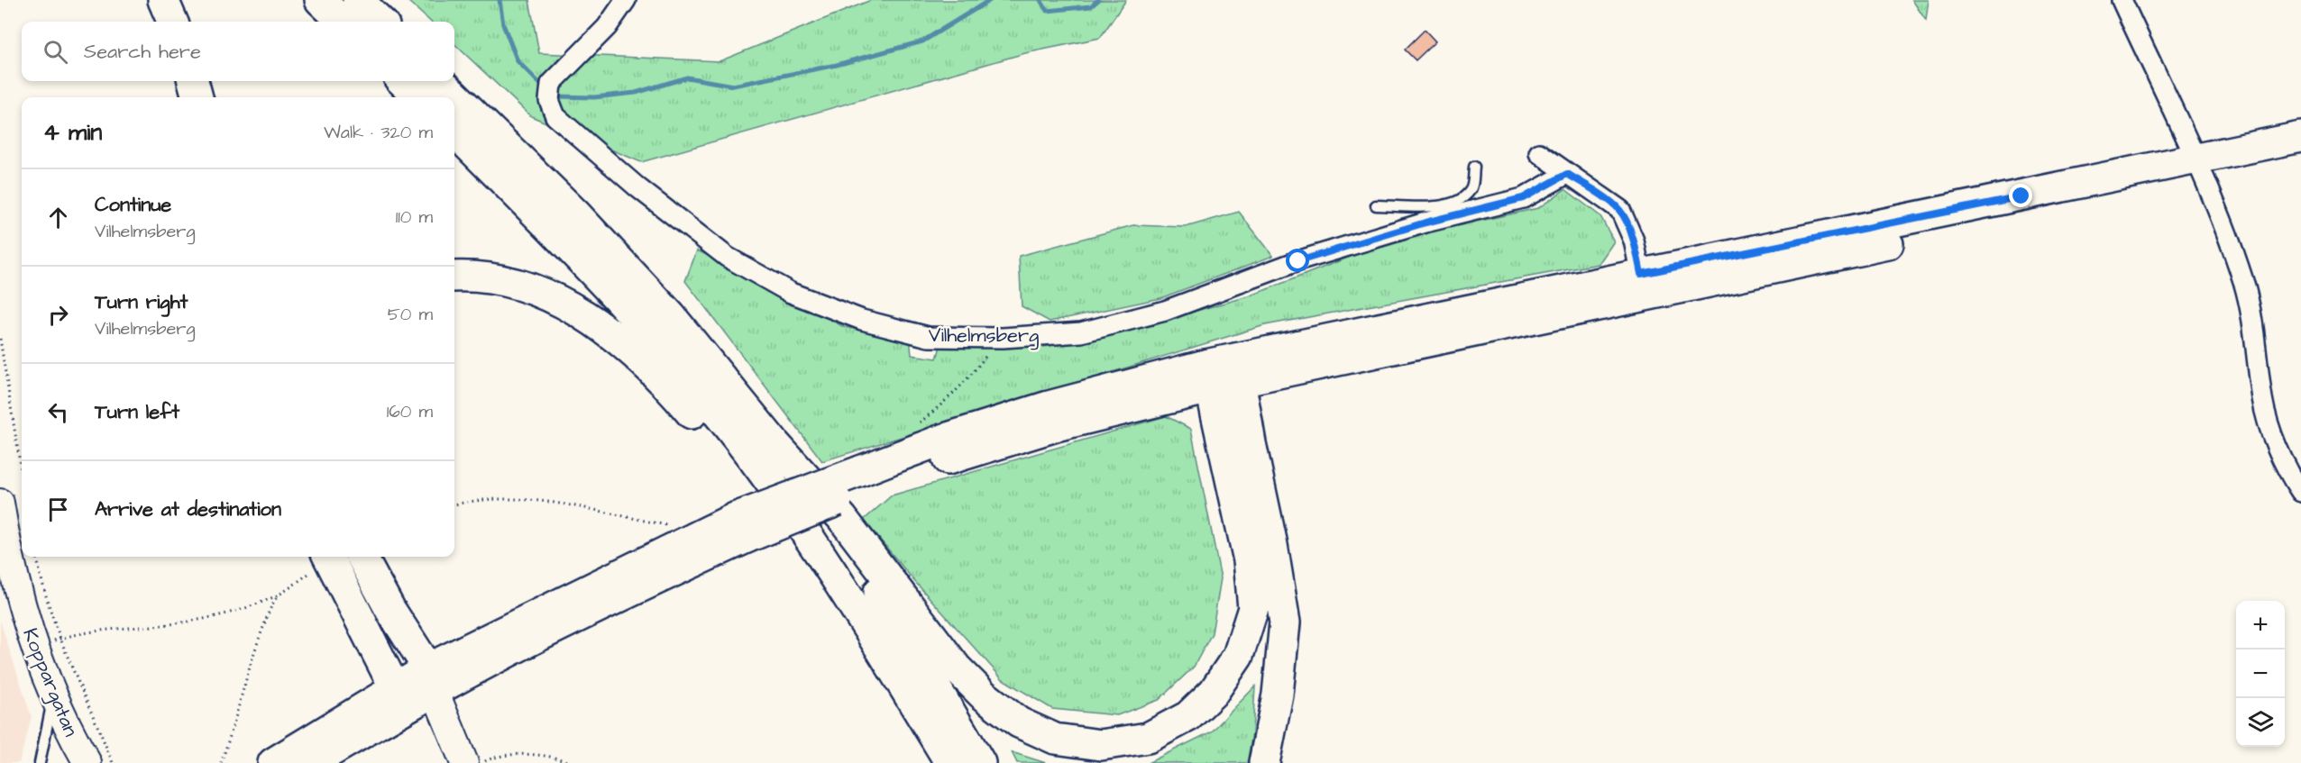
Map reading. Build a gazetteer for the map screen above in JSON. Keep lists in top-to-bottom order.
{
  "streets": {
    "street": ["Vilhelmsberg", "Koppargatan"]
  },
  "page": {
    "search": "Search here",
    "heading": ["4 min", "Walk · 320 m"],
    "list": [
      ["Continue", "Vilhelmsberg", "110 m"],
      ["Turn right", "Vilhelmsberg", "50 m"],
      ["Turn left", "160 m"],
      "Arrive at destination"
    ],
    "map_buttons": ["+", "−"]
  }
}
